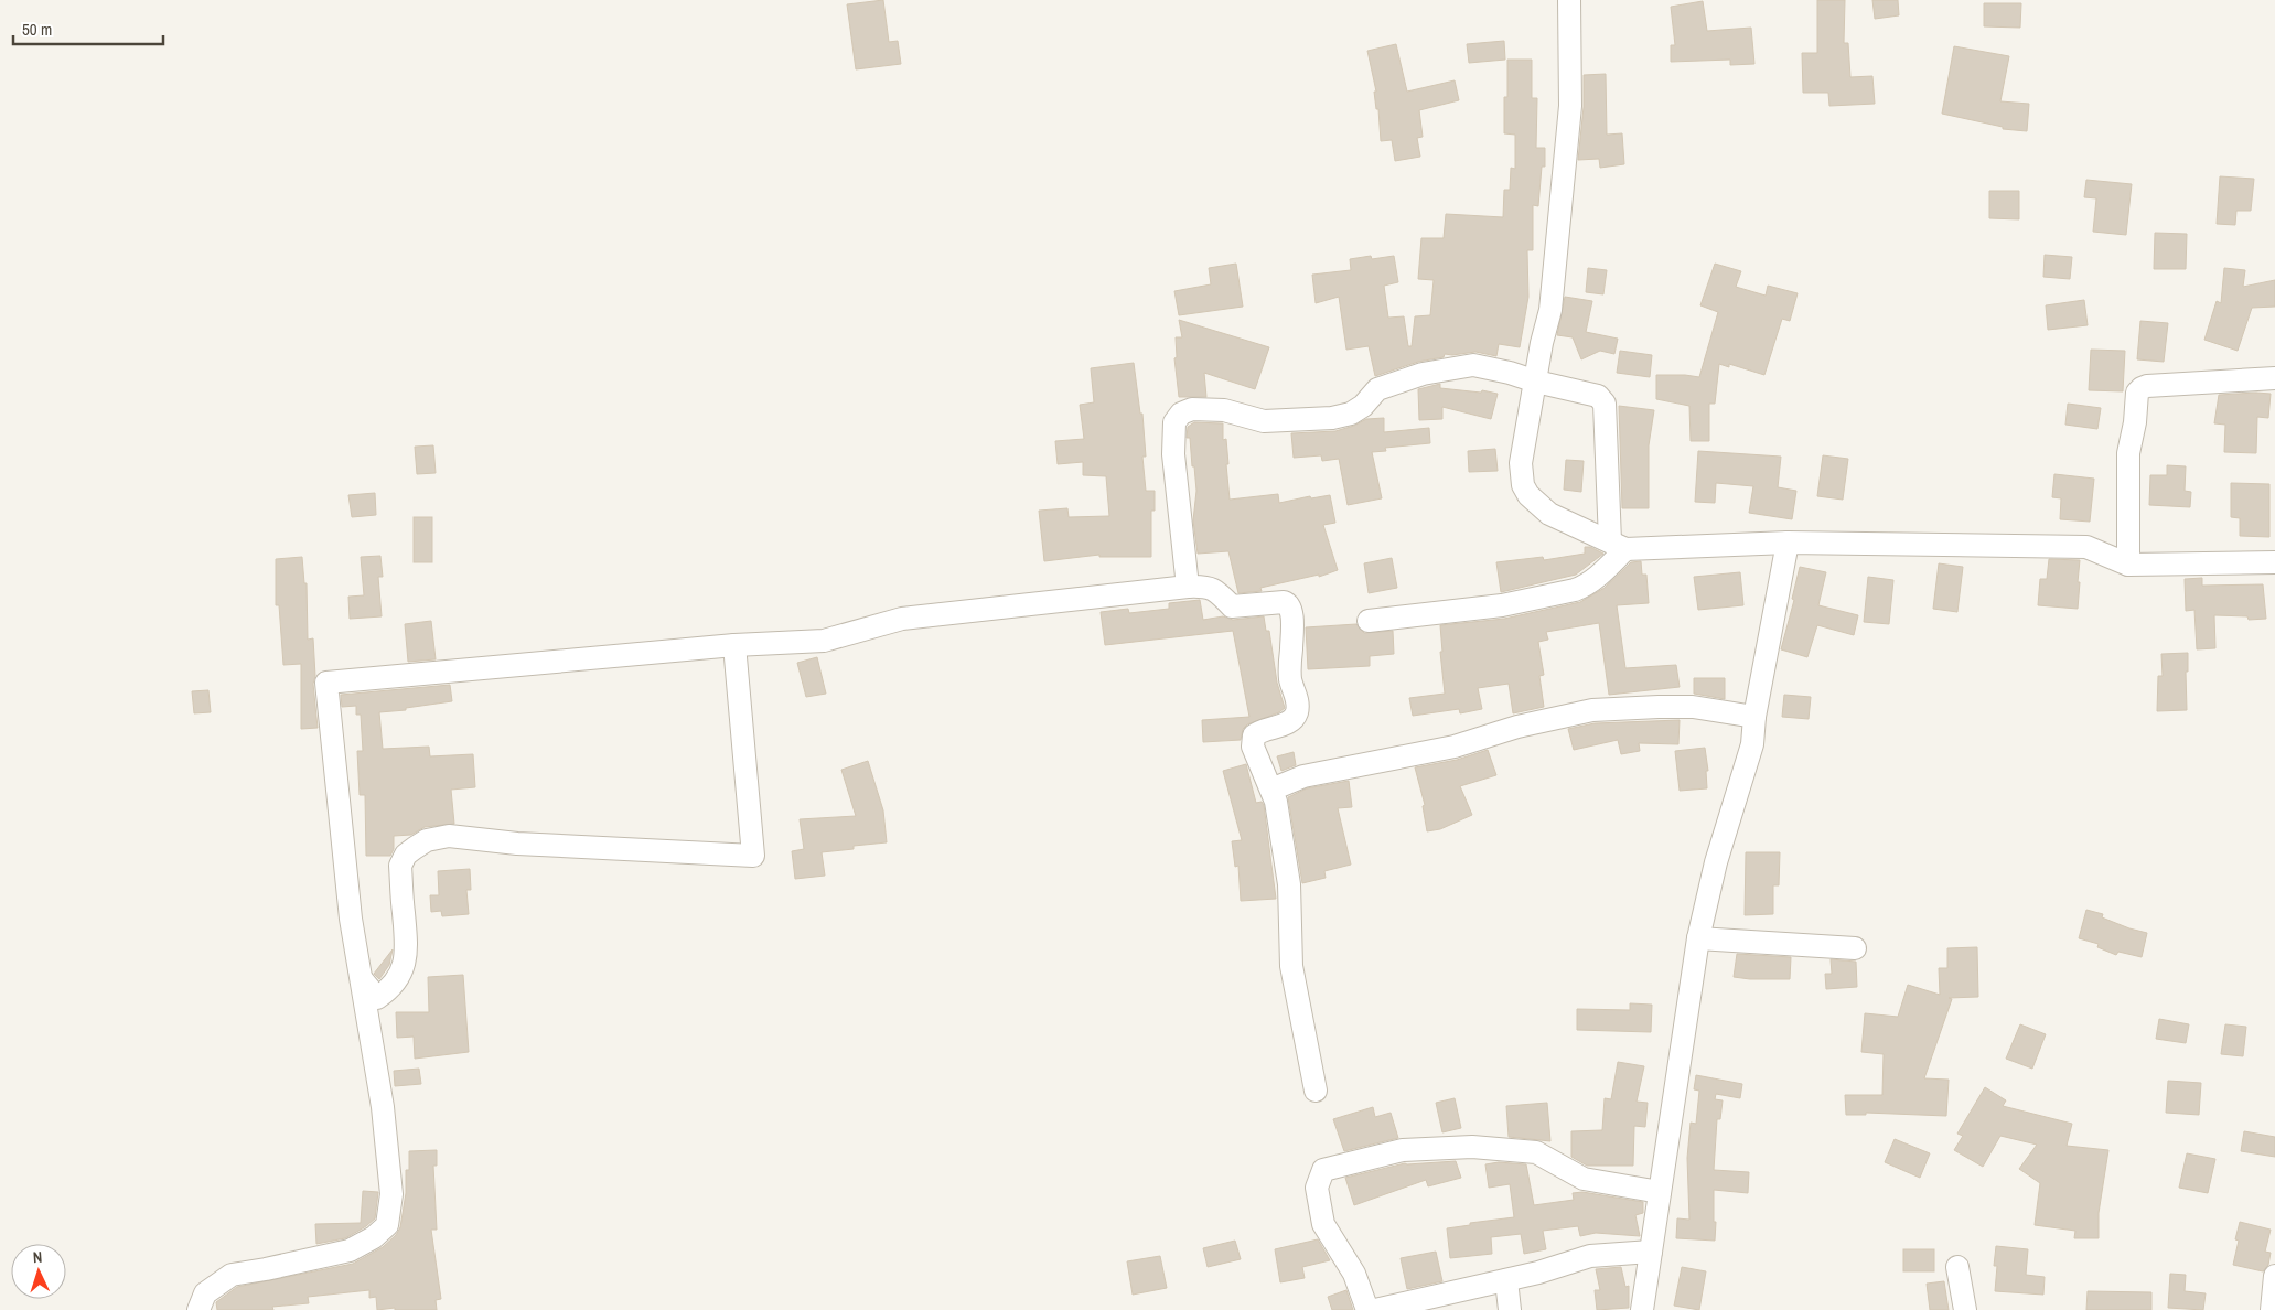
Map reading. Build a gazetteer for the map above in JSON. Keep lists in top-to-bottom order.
{
  "scale_bar": "50 m",
  "north": "top"
}
